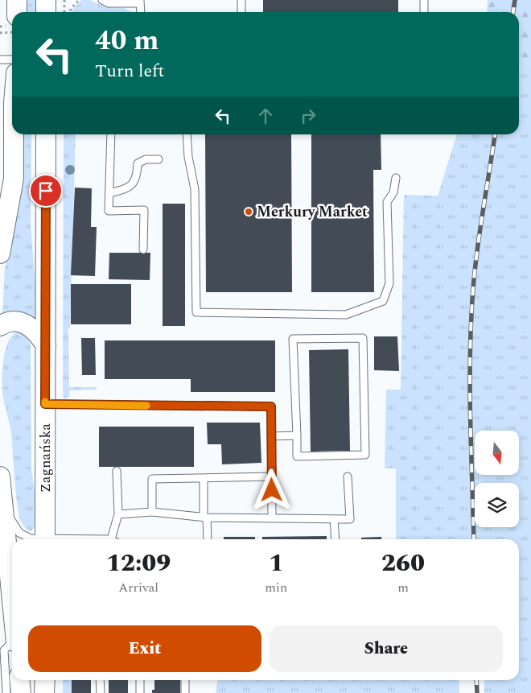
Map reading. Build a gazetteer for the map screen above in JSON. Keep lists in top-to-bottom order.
{
  "streets": {
    "main road": ["Zagnańska"]
  },
  "places": ["Merkury Market"],
  "north": "bottom",
  "page": {
    "turn": ["40 m", "Turn left"],
    "eta": [
      "12:09",
      "Arrival",
      "1",
      "min",
      "260",
      "m"
    ],
    "buttons": ["Exit", "Share"]
  }
}
